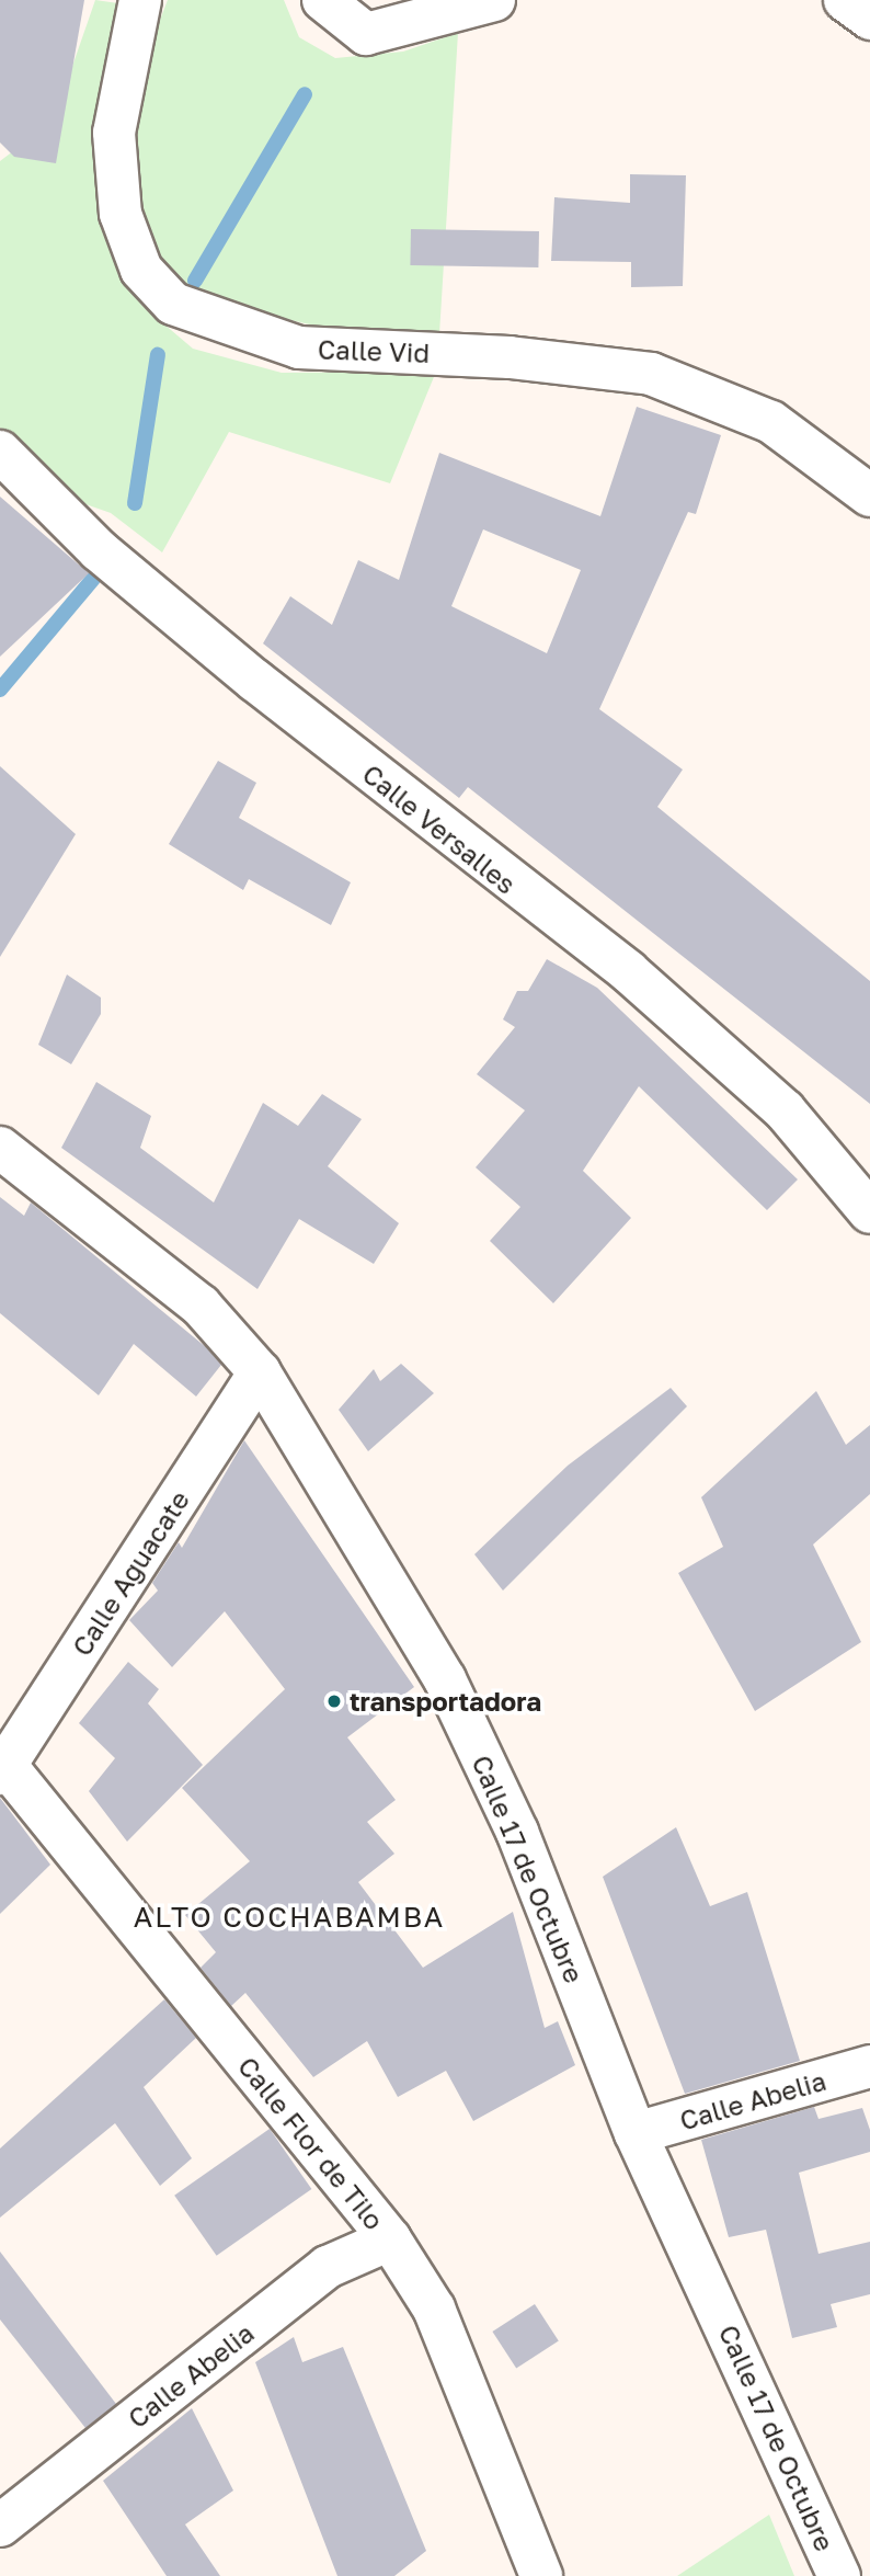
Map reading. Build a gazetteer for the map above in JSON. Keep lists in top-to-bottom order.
{
  "streets": {
    "street": [
      "Calle Vid",
      "Calle Versalles",
      "Calle Aguacate",
      "Calle 17 de Octubre",
      "Calle Abelia",
      "Calle Flor de Tilo"
    ]
  },
  "crossings": [
    ["Calle Aguacate", "Calle 17 de Octubre"],
    ["Calle Aguacate", "Calle Flor de Tilo"],
    ["Calle 17 de Octubre", "Calle Abelia"],
    ["Calle Abelia", "Calle Flor de Tilo"]
  ],
  "districts": ["ALTO COCHABAMBA"],
  "places": ["transportadora"]
}
